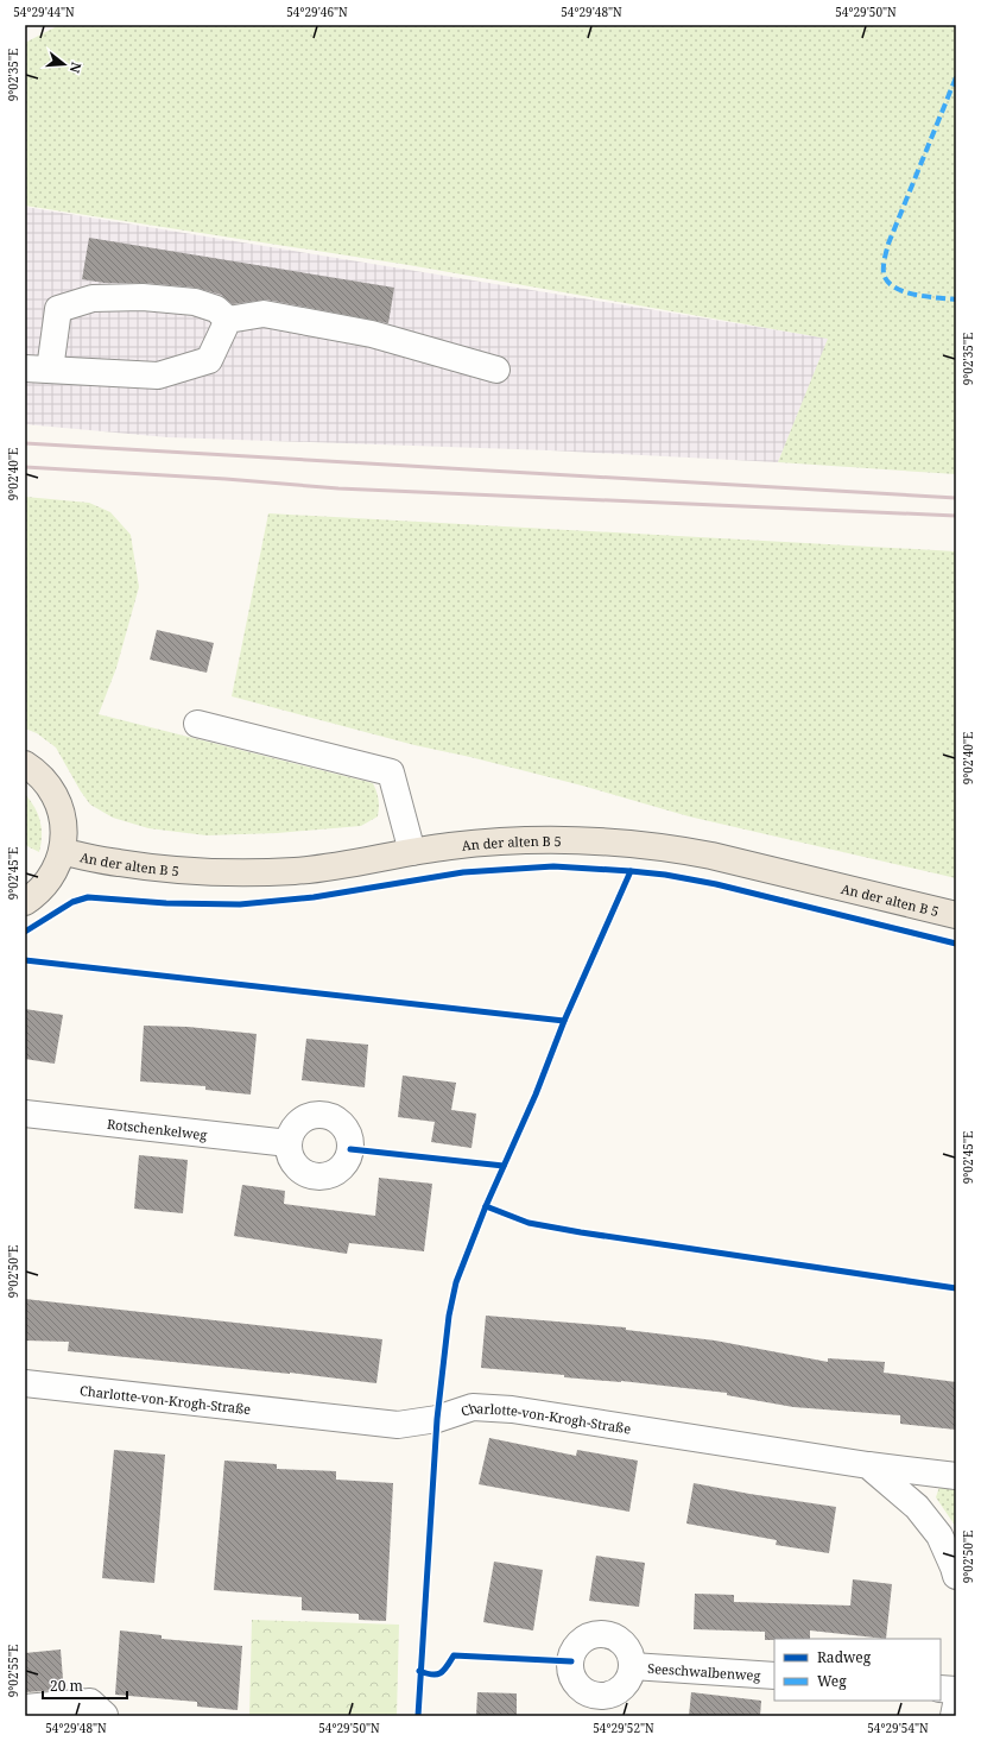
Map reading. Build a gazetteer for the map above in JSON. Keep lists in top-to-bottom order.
{
  "streets": {
    "main road": ["An der alten B 5"],
    "street": ["Rotschenkelweg", "Charlotte-von-Krogh-Straße", "Seeschwalbenweg"]
  },
  "legend": ["Radweg", "Weg"],
  "scale_bar": "20 m",
  "north": "right",
  "coordinates": [
    "54°29'44\"N",
    "54°29'46\"N",
    "54°29'48\"N",
    "54°29'50\"N",
    "9°02'35\"E",
    "9°02'40\"E",
    "9°02'45\"E",
    "9°02'50\"E",
    "9°02'55\"E",
    "54°29'52\"N",
    "54°29'54\"N"
  ]
}
